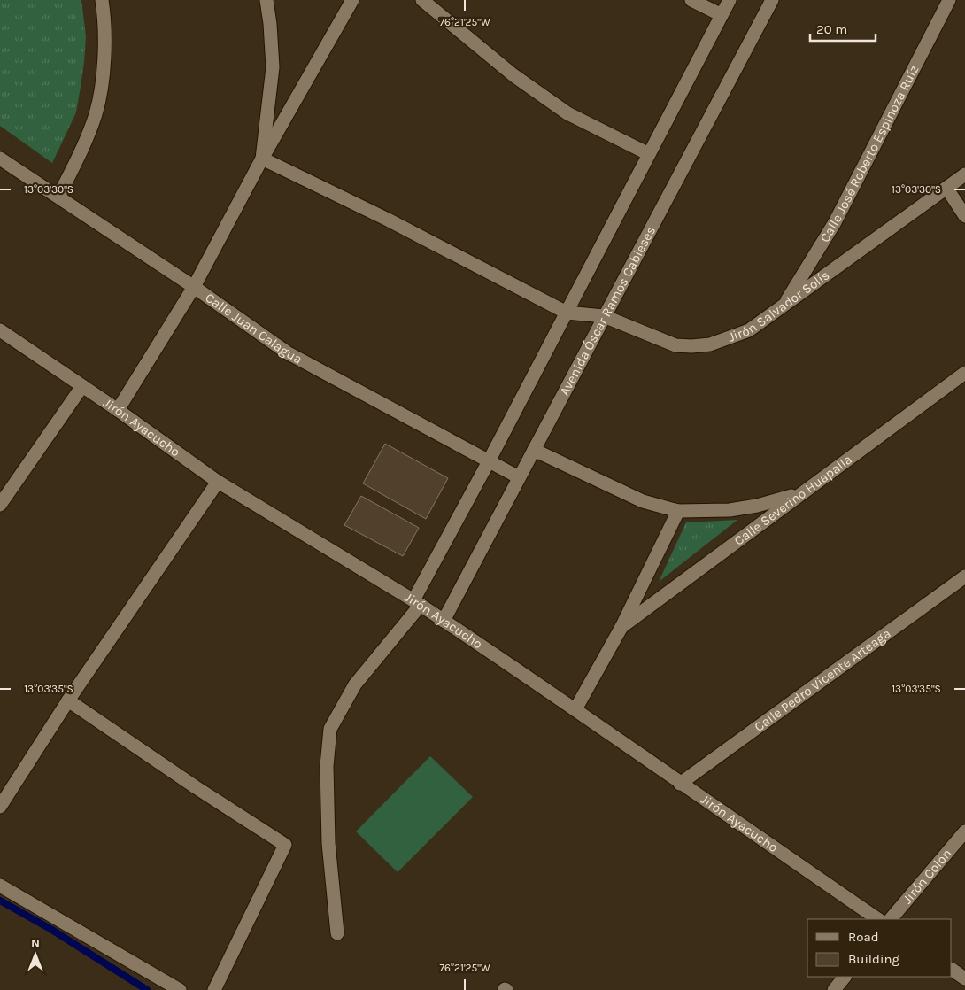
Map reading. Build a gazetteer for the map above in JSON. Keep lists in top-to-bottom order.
{
  "streets": {
    "street": [
      "Calle José Roberto Espinoza Ruíz",
      "Jirón Salvador Solís",
      "Avenida Óscar Ramos Cabieses",
      "Calle Juan Calagua",
      "Jirón Ayacucho",
      "Calle Severino Huapalla",
      "Calle Pedro Vicente Arteaga",
      "Jirón Colón"
    ]
  },
  "crossings": [
    ["Calle José Roberto Espinoza Ruíz", "Jirón Salvador Solís"],
    ["Jirón Salvador Solís", "Avenida Óscar Ramos Cabieses"],
    ["Avenida Óscar Ramos Cabieses", "Calle Juan Calagua"],
    ["Avenida Óscar Ramos Cabieses", "Jirón Ayacucho"],
    ["Jirón Ayacucho", "Calle Pedro Vicente Arteaga"]
  ],
  "legend": ["Road", "Building"],
  "scale_bar": "20 m",
  "north": "top",
  "coordinates": ["76°21'25\"W", "13°03'30\"S", "13°03'35\"S"]
}
